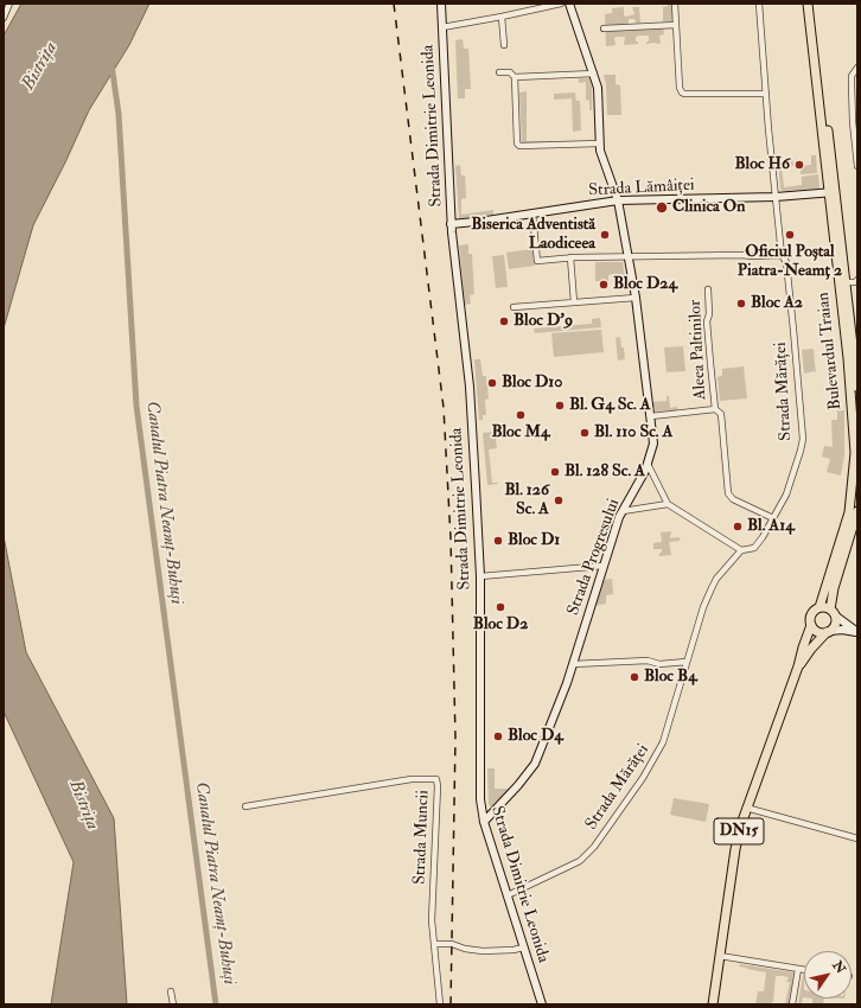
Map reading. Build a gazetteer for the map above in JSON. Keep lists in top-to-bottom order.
{
  "streets": {
    "main road": ["Bulevardul Traian", "DN15"],
    "street": [
      "Strada Dimitrie Leonida",
      "Strada Lămâiței",
      "Aleea Paltinilor",
      "Strada Mărăței",
      "Strada Progresului",
      "Strada Muncii"
    ]
  },
  "crossings": [
    ["Strada Dimitrie Leonida", "Strada Lămâiței"],
    ["Strada Dimitrie Leonida", "Strada Mărăței"],
    ["Strada Dimitrie Leonida", "Strada Progresului"],
    ["Strada Lămâiței", "Bulevardul Traian"],
    ["Strada Lămâiței", "Strada Mărăței"],
    ["Strada Lămâiței", "Strada Progresului"],
    ["Aleea Paltinilor", "Strada Mărăței"],
    ["Aleea Paltinilor", "Strada Progresului"],
    ["Bulevardul Traian", "DN15"]
  ],
  "water": ["Bistrița", "Canalul Piatra Neamț-Buhuși"],
  "places": [
    "Bloc H6",
    "Clinica On",
    "Biserica Adventistă Laodiceea",
    "Oficiul Poștal Piatra-Neamț 2",
    "Bloc D24",
    "Bloc A2",
    "Bloc D'9",
    "Bloc D10",
    "Bl. G4 Sc. A",
    "Bloc M4",
    "Bl. 110 Sc. A",
    "Bl. 128 Sc. A",
    "Bl. 126 Sc. A",
    "Bl. A14",
    "Bloc D1",
    "Bloc D2",
    "Bloc B4",
    "Bloc D4"
  ],
  "north": "top right"
}
